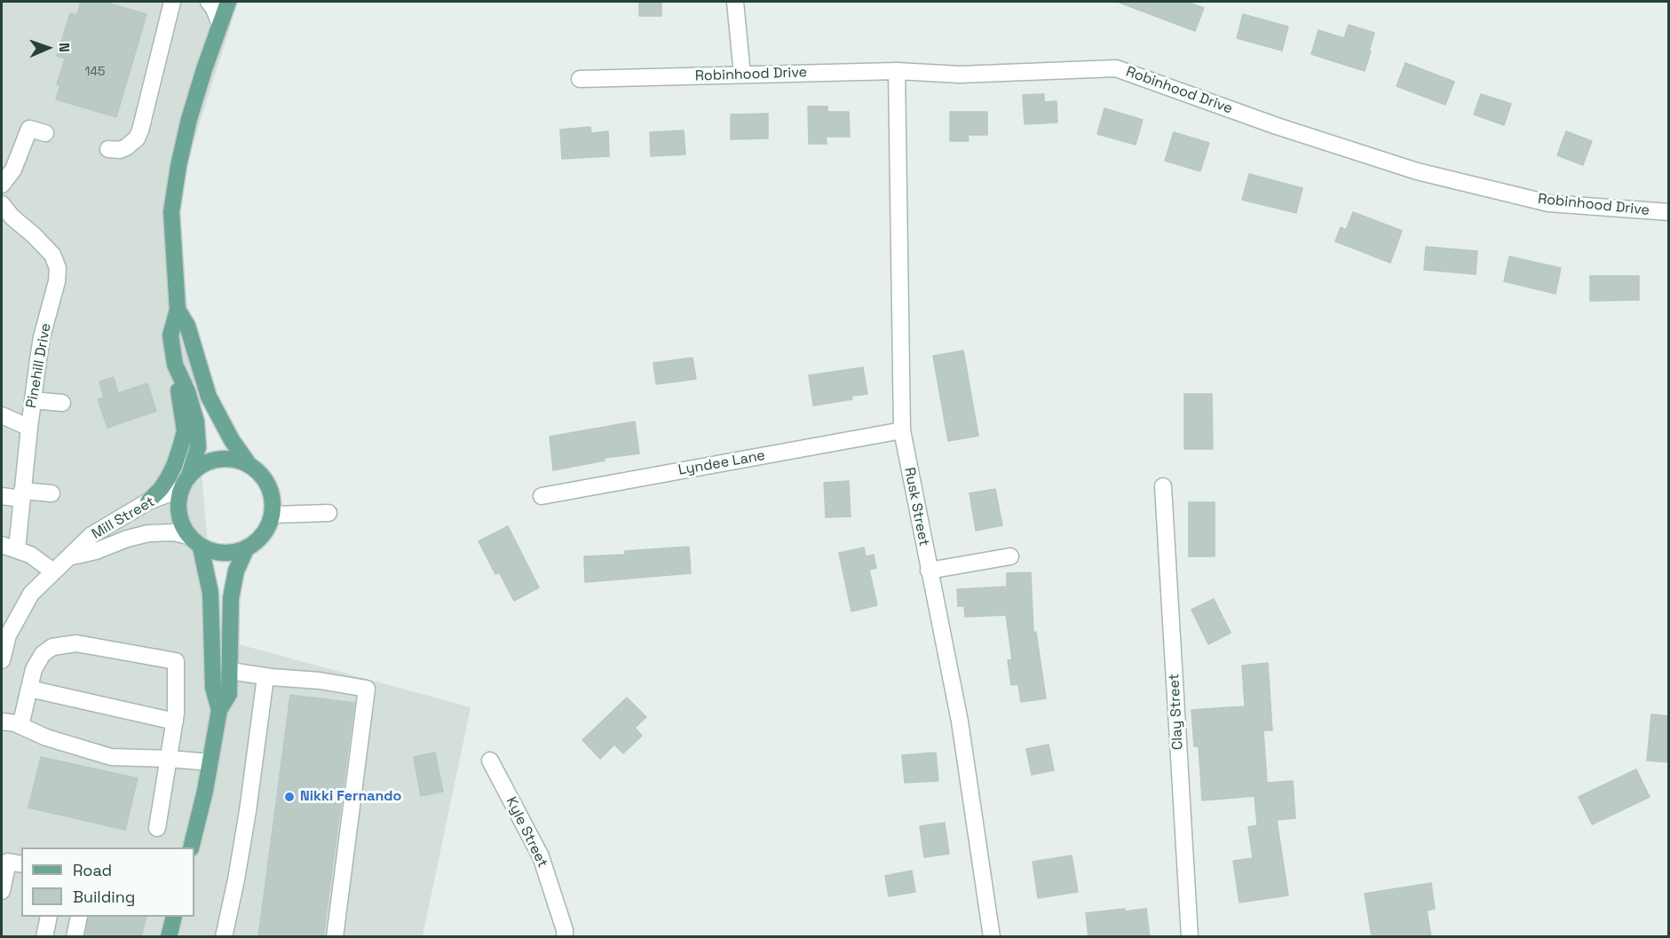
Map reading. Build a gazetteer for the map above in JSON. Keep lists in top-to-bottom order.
{
  "streets": {
    "street": [
      "Robinhood Drive",
      "Pinehill Drive",
      "Lyndee Lane",
      "Rusk Street",
      "Mill Street",
      "Clay Street",
      "Kyle Street"
    ]
  },
  "crossings": [
    ["Robinhood Drive", "Rusk Street"],
    ["Lyndee Lane", "Rusk Street"]
  ],
  "places": ["Nikki Fernando"],
  "house_numbers": ["145"],
  "legend": ["Road", "Building"],
  "north": "right"
}
